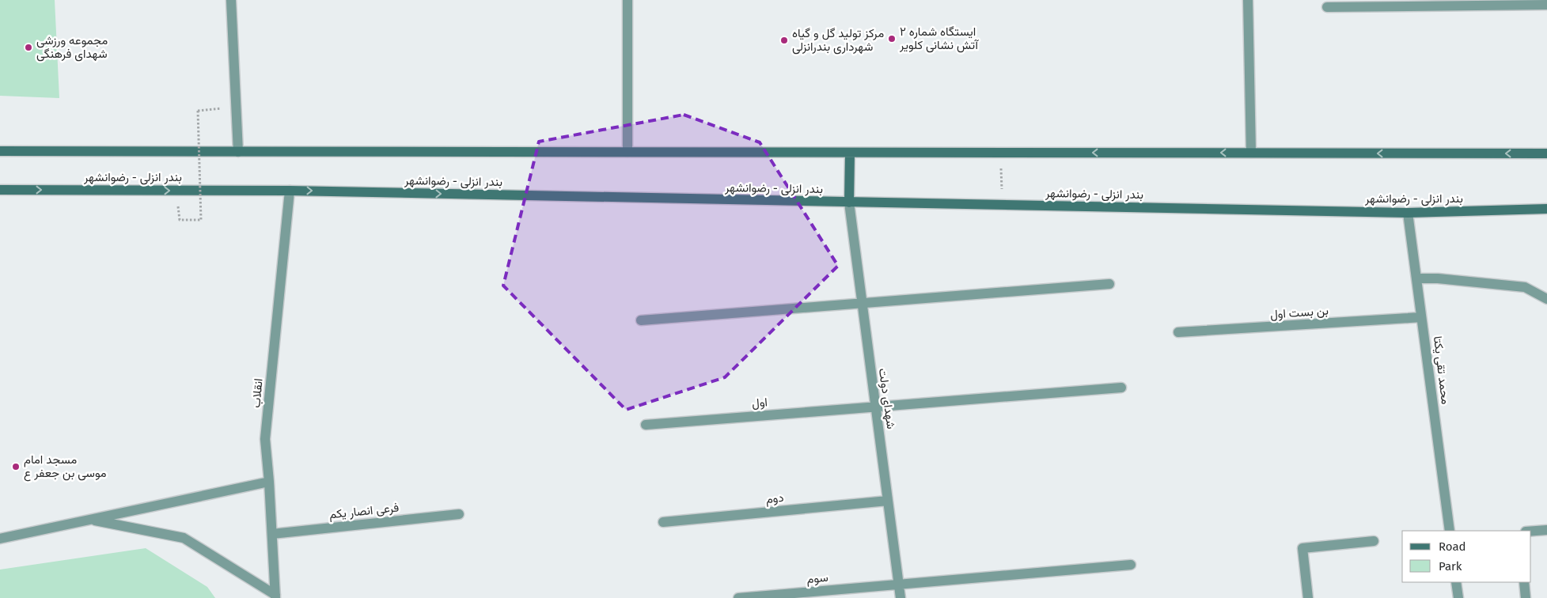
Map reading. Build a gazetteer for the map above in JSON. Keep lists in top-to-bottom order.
{
  "streets": {
    "main road": ["بندر انزلی - رضوانشهر"],
    "street": [
      "بن بست اول",
      "محمد تقی یکتا",
      "انقلاب",
      "شهدای دولت",
      "اول",
      "دوم",
      "فرعی انصار یکم",
      "سوم"
    ]
  },
  "crossings": [
    ["بندر انزلی - رضوانشهر", "محمد تقی یکتا"],
    ["بندر انزلی - رضوانشهر", "انقلاب"],
    ["بندر انزلی - رضوانشهر", "شهدای دولت"],
    ["بن بست اول", "محمد تقی یکتا"],
    ["انقلاب", "فرعی انصار یکم"],
    ["شهدای دولت", "اول"],
    ["شهدای دولت", "دوم"],
    ["شهدای دولت", "سوم"]
  ],
  "places": [
    "ایستگاه شماره ۲ آتش نشانی کلویر",
    "مرکز تولید گل و گیاه شهرداری بندرانزلی",
    "مجموعه ورزشی شهدای فرهنگی",
    "مسجد امام موسی بن جعفر ع"
  ],
  "legend": ["Road", "Park"]
}
